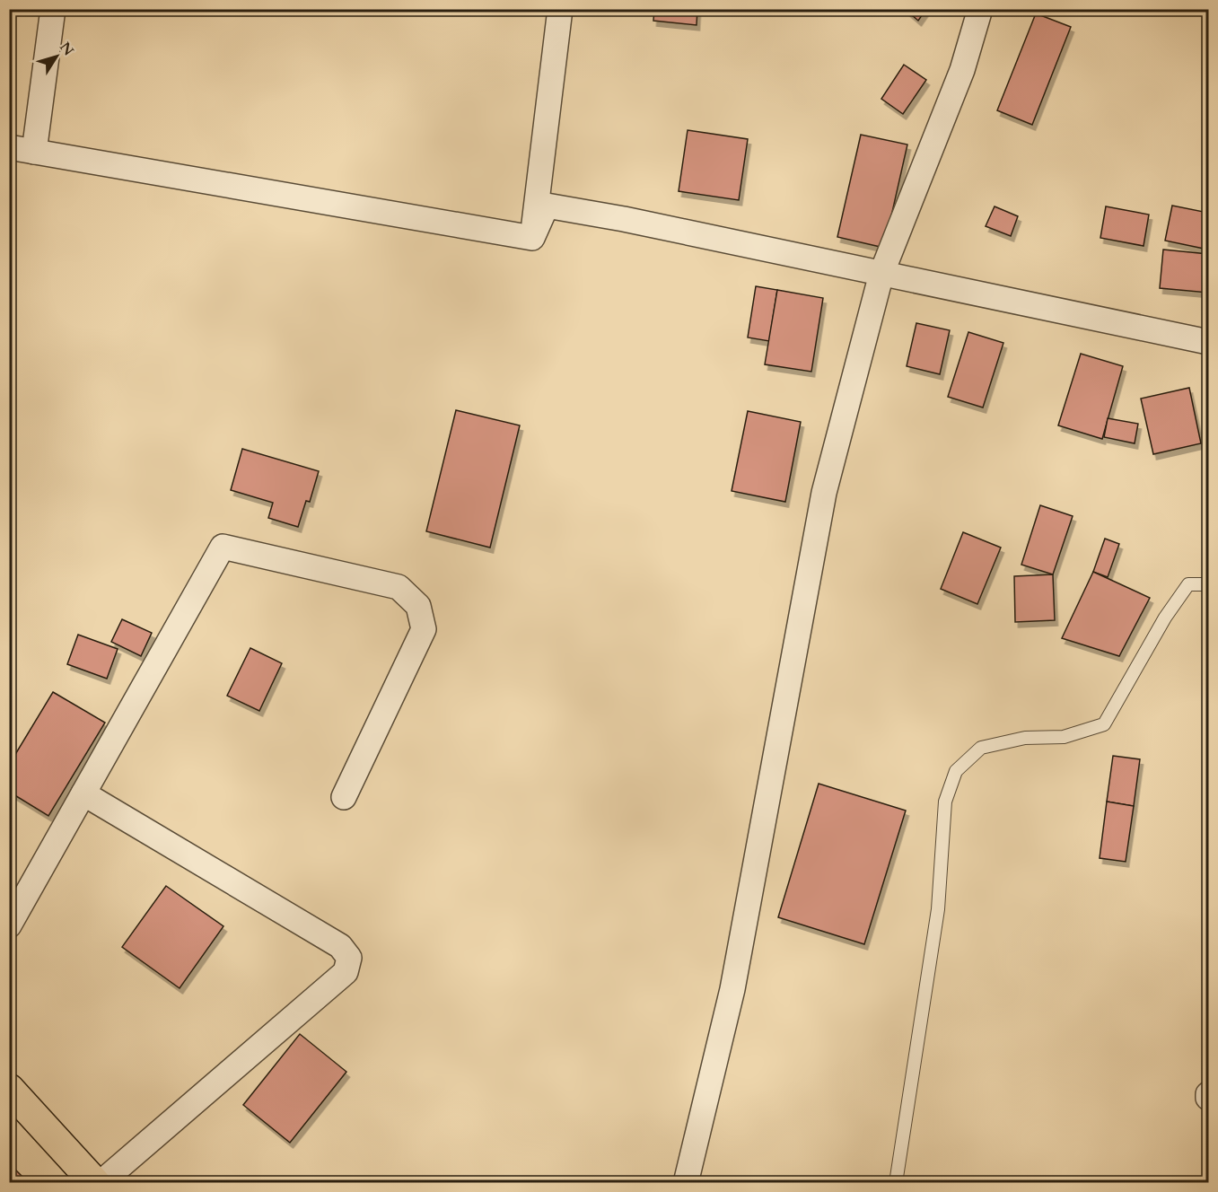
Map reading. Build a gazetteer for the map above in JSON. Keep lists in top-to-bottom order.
{
  "north": "top right"
}
